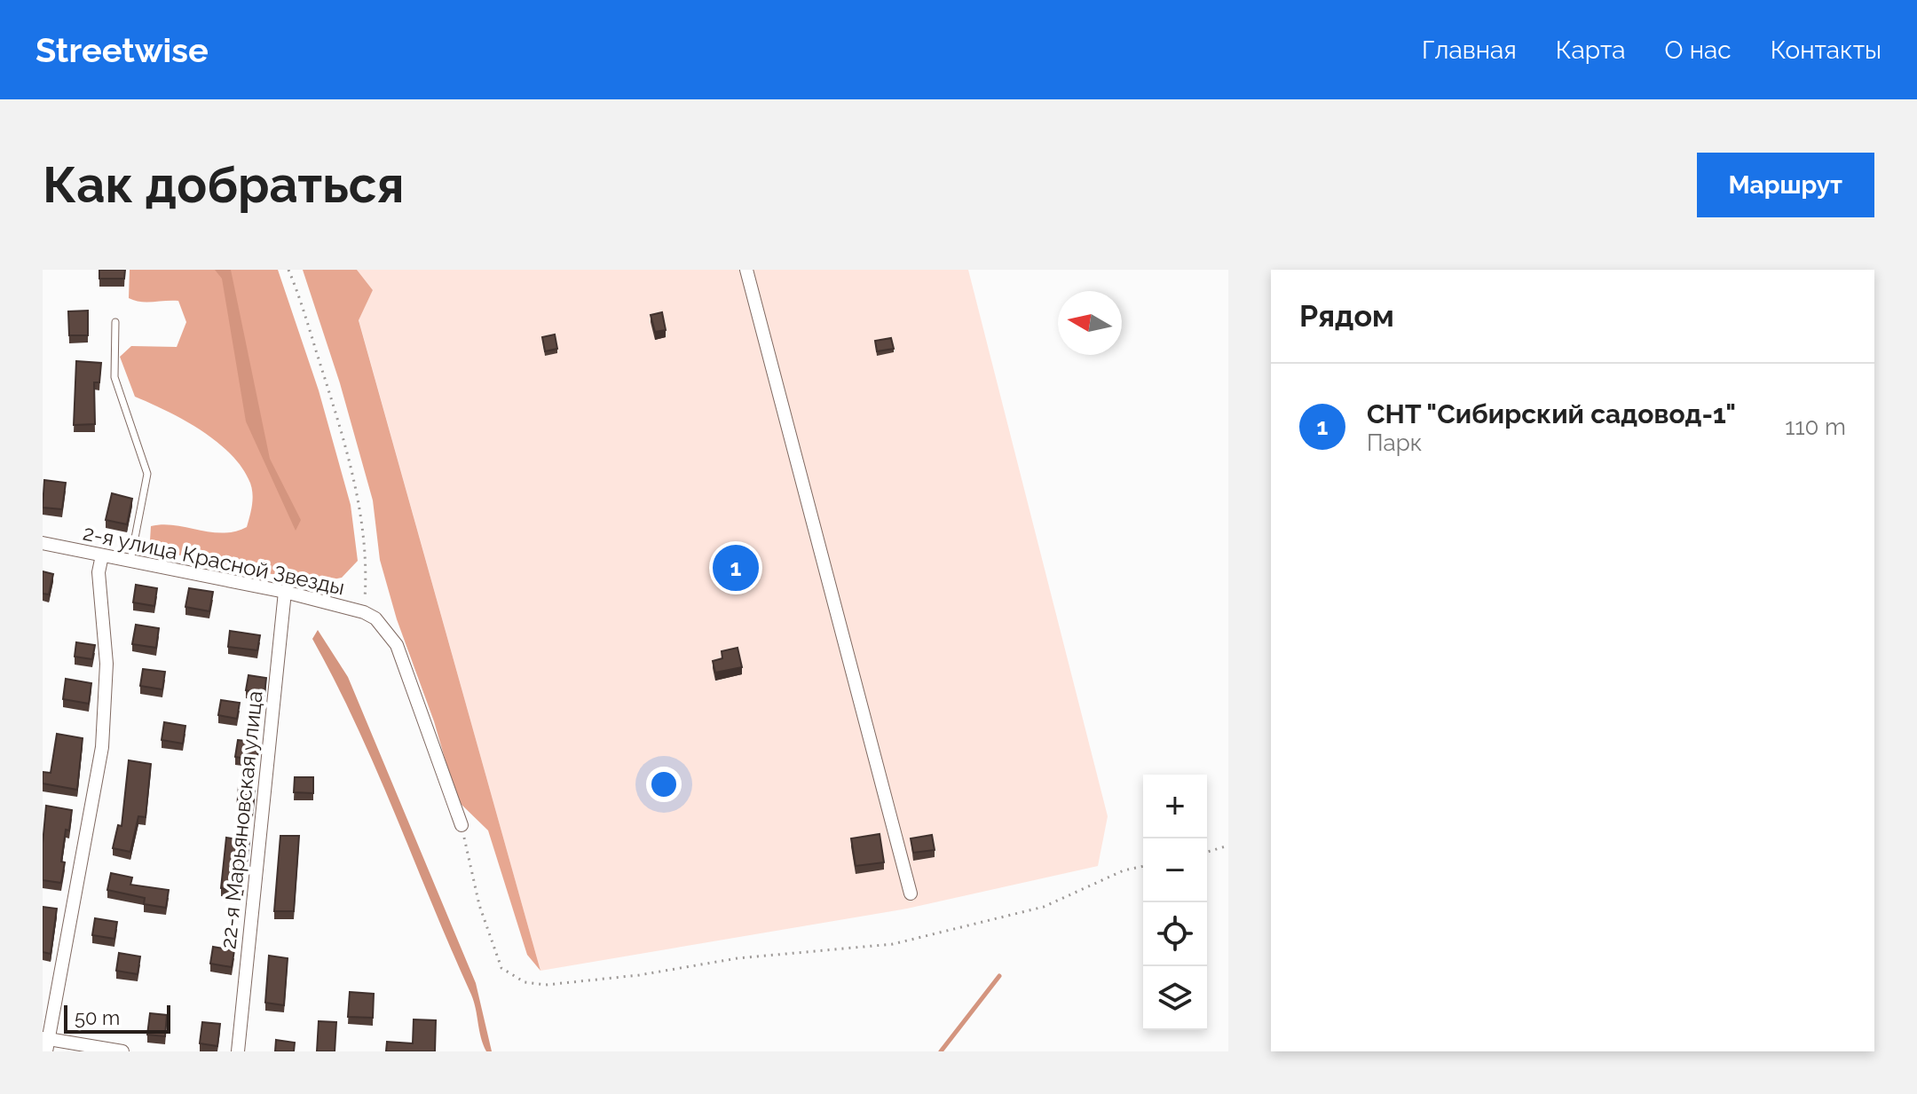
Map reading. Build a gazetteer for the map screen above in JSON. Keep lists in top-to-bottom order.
{
  "streets": {
    "street": ["2-я улица Красной Звезды", "22-я Марьяновская улица"]
  },
  "crossings": [
    ["2-я улица Красной Звезды", "22-я Марьяновская улица"]
  ],
  "scale_bar": "50 m",
  "north": "left",
  "page": {
    "header": "Streetwise",
    "nav": [
      "Главная",
      "Карта",
      "О нас",
      "Контакты"
    ],
    "buttons": "Маршрут",
    "title": "Как добраться",
    "heading": "Рядом",
    "list": [
      {
        "mark": "1",
        "name": "СНТ \"Сибирский садовод-1\"",
        "note": "Парк",
        "value": "110 m"
      }
    ],
    "pins": "1",
    "map_buttons": ["+", "−"],
    "scale": "50 m"
  }
}
